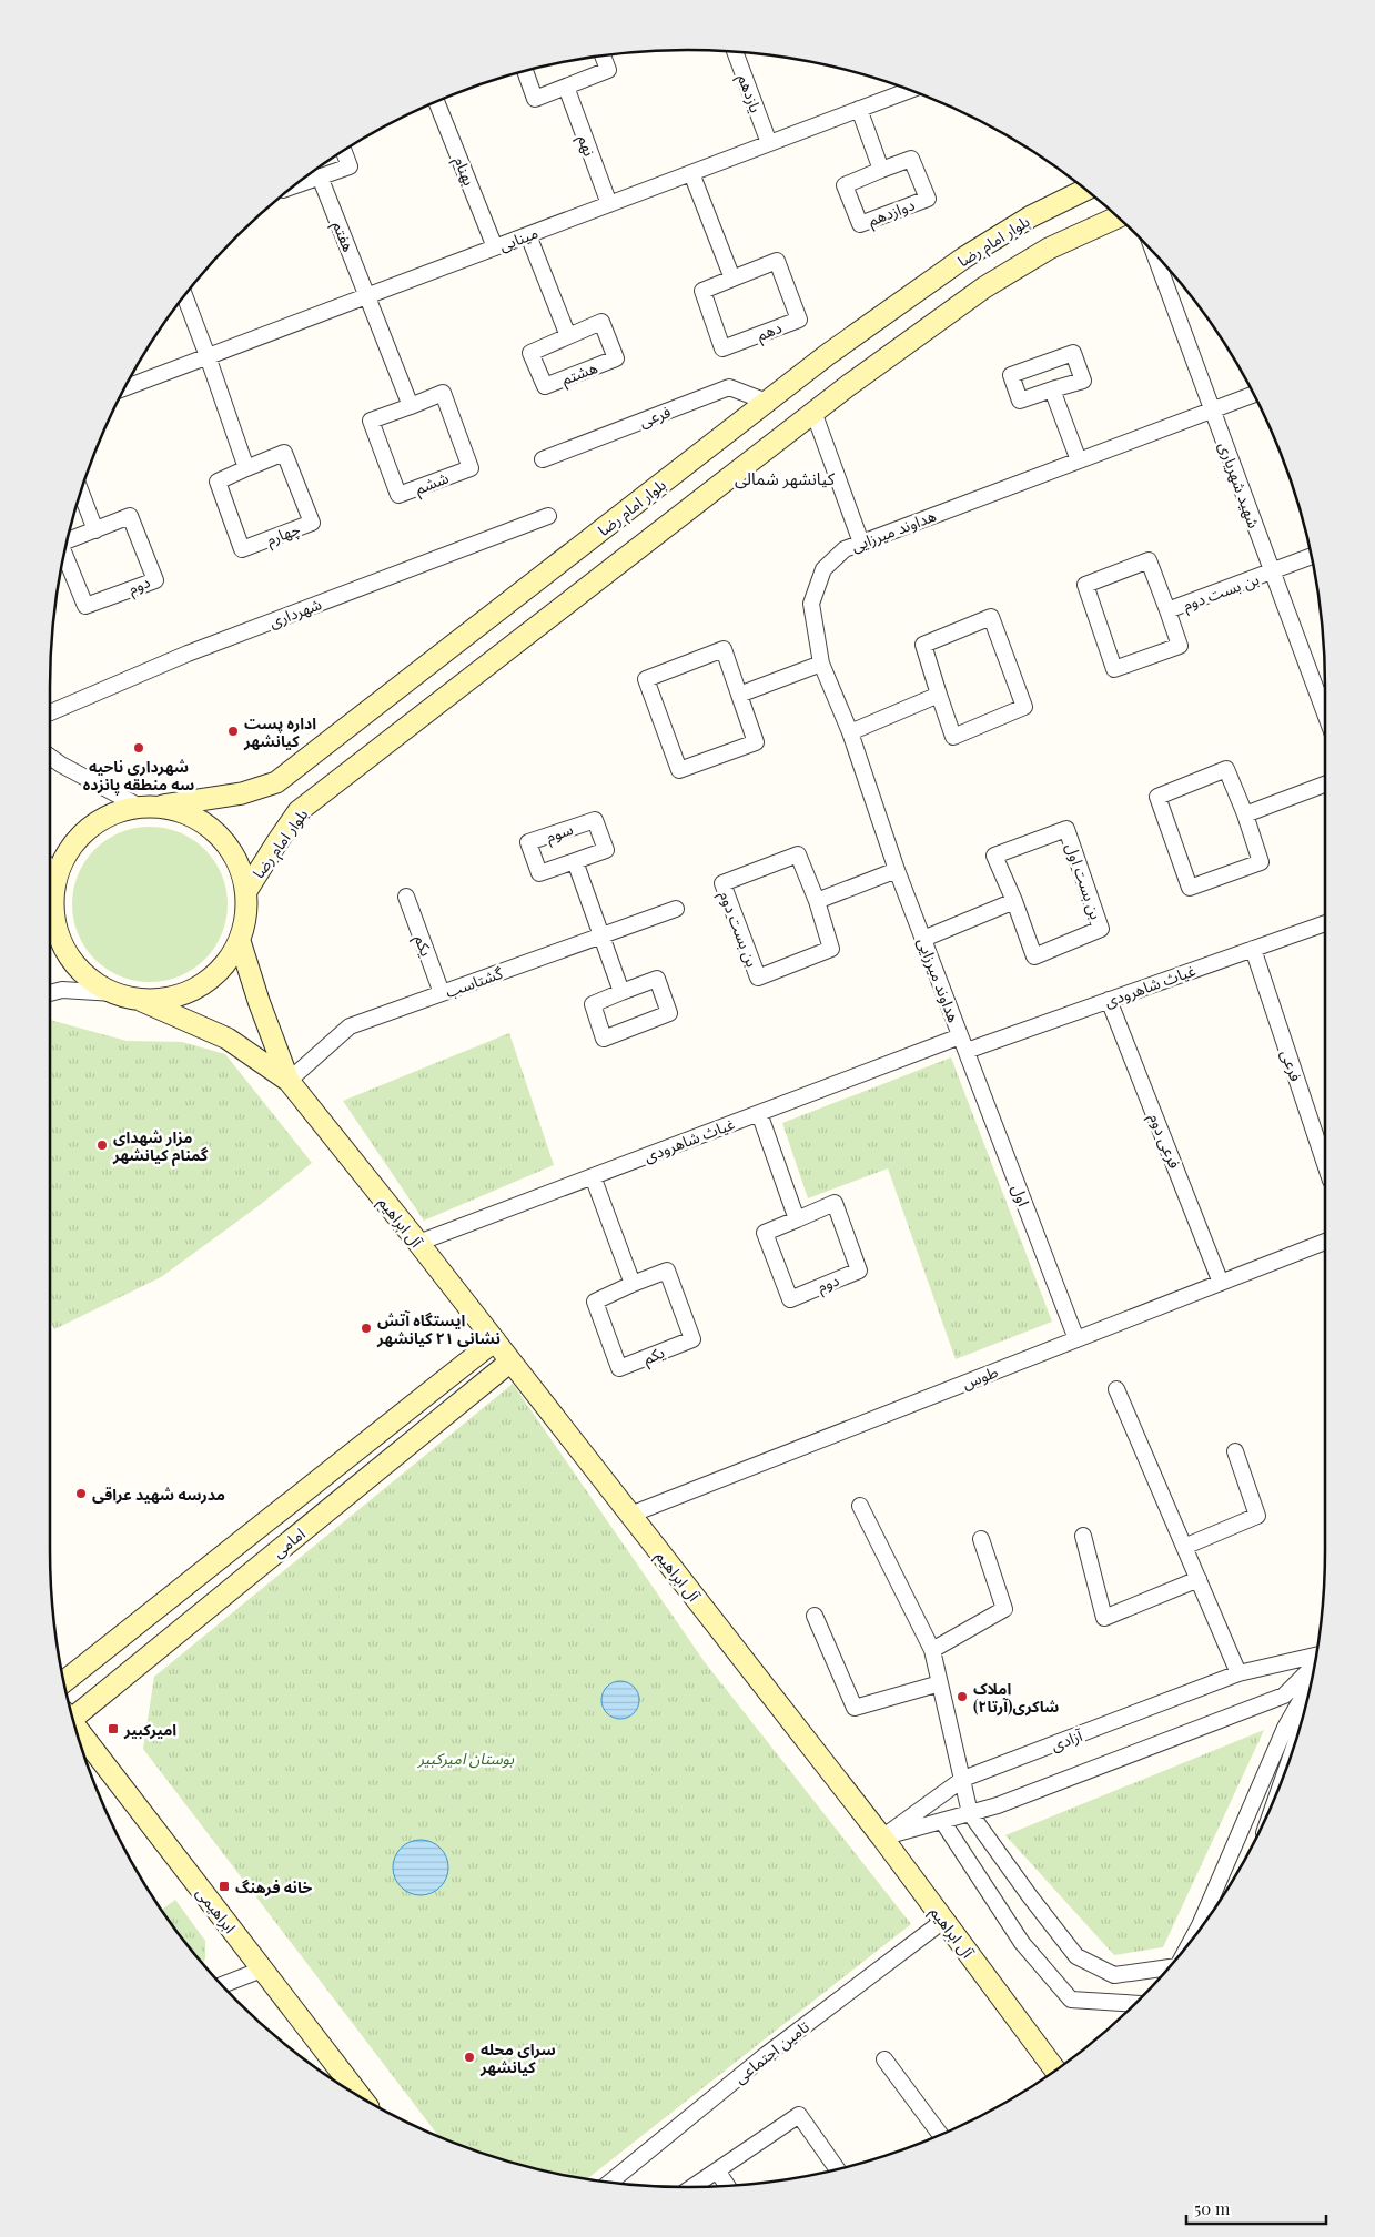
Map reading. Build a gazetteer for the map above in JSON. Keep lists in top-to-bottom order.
{
  "streets": {
    "main road": [
      "بلوار امام رضا",
      "آل ابراهیم",
      "امامی",
      "ابراهیمی"
    ],
    "street": [
      "یازدهم",
      "نهم",
      "بهنام",
      "دوازدهم",
      "هفتم",
      "مینایی",
      "دهم",
      "هشتم",
      "فرعی",
      "ششم",
      "شهید شهریاری",
      "هداوند میرزایی",
      "چهارم",
      "دوم",
      "بن بست دوم",
      "شهرداری",
      "سوم",
      "بن بست اول",
      "یکم",
      "گشتاسب",
      "غیاث شاهرودی",
      "فرعی دوم",
      "اول",
      "طوس",
      "آزادی",
      "تامین اجتماعی"
    ]
  },
  "crossings": [
    ["یازدهم", "مینایی"],
    ["نهم", "مینایی"],
    ["بهنام", "مینایی"],
    ["هفتم", "مینایی"],
    ["بلوار امام رضا", "فرعی"],
    ["فرعی", "غیاث شاهرودی"],
    ["شهید شهریاری", "هداوند میرزایی"],
    ["شهید شهریاری", "بن بست دوم"],
    ["هداوند میرزایی", "غیاث شاهرودی"],
    ["هداوند میرزایی", "اول"],
    ["یکم", "گشتاسب"],
    ["گشتاسب", "آل ابراهیم"],
    ["غیاث شاهرودی", "فرعی دوم"],
    ["غیاث شاهرودی", "اول"],
    ["غیاث شاهرودی", "آل ابراهیم"],
    ["فرعی دوم", "طوس"],
    ["اول", "طوس"],
    ["آل ابراهیم", "طوس"],
    ["آل ابراهیم", "امامی"],
    ["آل ابراهیم", "آزادی"],
    ["آل ابراهیم", "تامین اجتماعی"]
  ],
  "districts": ["کیانشهر شمالی"],
  "parks": ["بوستان امیرکبیر"],
  "places": {
    "other": [
      "اداره پست کیانشهر",
      "شهرداری ناحیه سه منطقه پانزده",
      "مزار شهدای گمنام کیانشهر",
      "ایستگاه آتش نشانی ۲۱ کیانشهر",
      "مدرسه شهید عراقی",
      "املاک شاکری(آرتا۲)",
      "سرای محله کیانشهر"
    ],
    "transit": ["امیرکبیر", "خانه فرهنگ"]
  },
  "scale_bar": "50 m"
}
